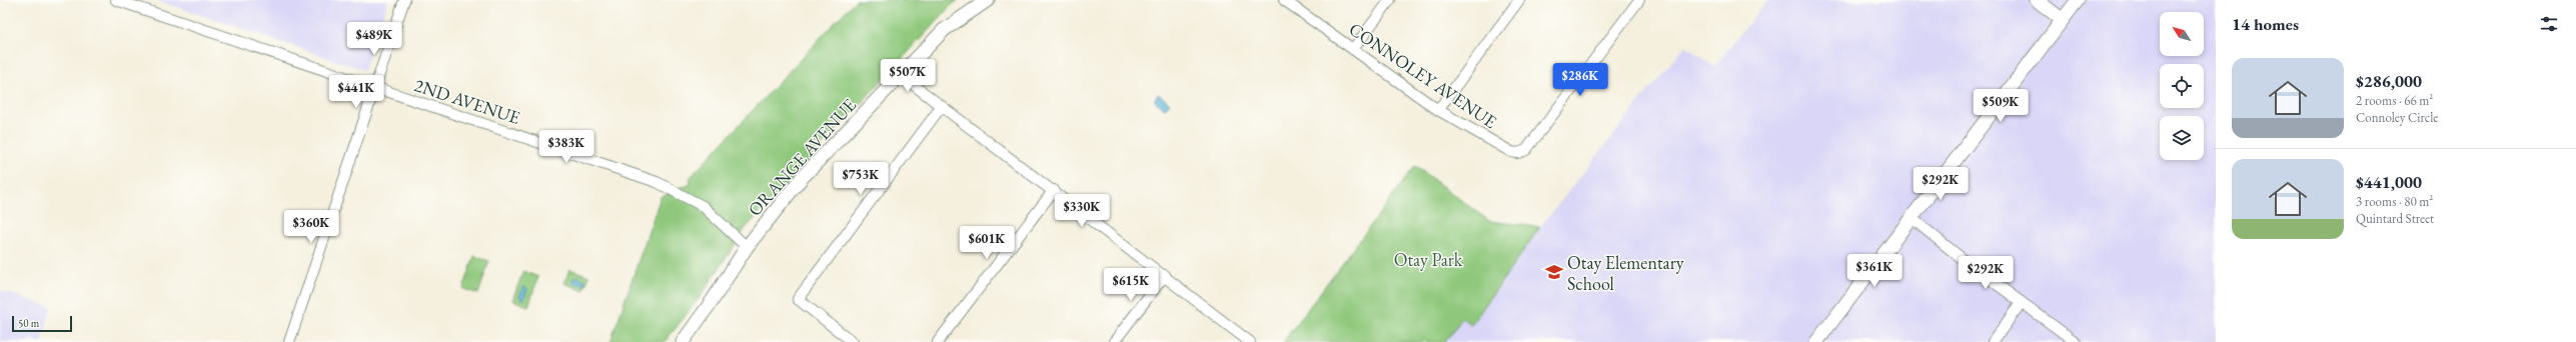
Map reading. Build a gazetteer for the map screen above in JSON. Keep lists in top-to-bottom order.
{
  "streets": {
    "main road": ["ORANGE AVENUE"],
    "street": ["CONNOLEY AVENUE", "2ND AVENUE"]
  },
  "crossings": [
    ["2ND AVENUE", "ORANGE AVENUE"]
  ],
  "parks": ["Otay Park"],
  "places": {
    "school or university": ["Otay Elementary School"]
  },
  "scale_bar": "50 m",
  "north": "top left",
  "page": {
    "heading": "14 homes",
    "price": [
      "$489K",
      "$507K",
      "$286K",
      "$441K",
      "$509K",
      "$383K",
      "$753K",
      "$292K",
      "$330K",
      "$360K",
      "$601K",
      "$361K",
      "$292K",
      "$615K"
    ],
    "list": [
      {
        "name": "$286,000",
        "note": "2 rooms · 66 m² · Connoley Circle"
      },
      {
        "name": "$441,000",
        "note": "3 rooms · 80 m² · Quintard Street"
      }
    ],
    "scale": "50 m"
  }
}
